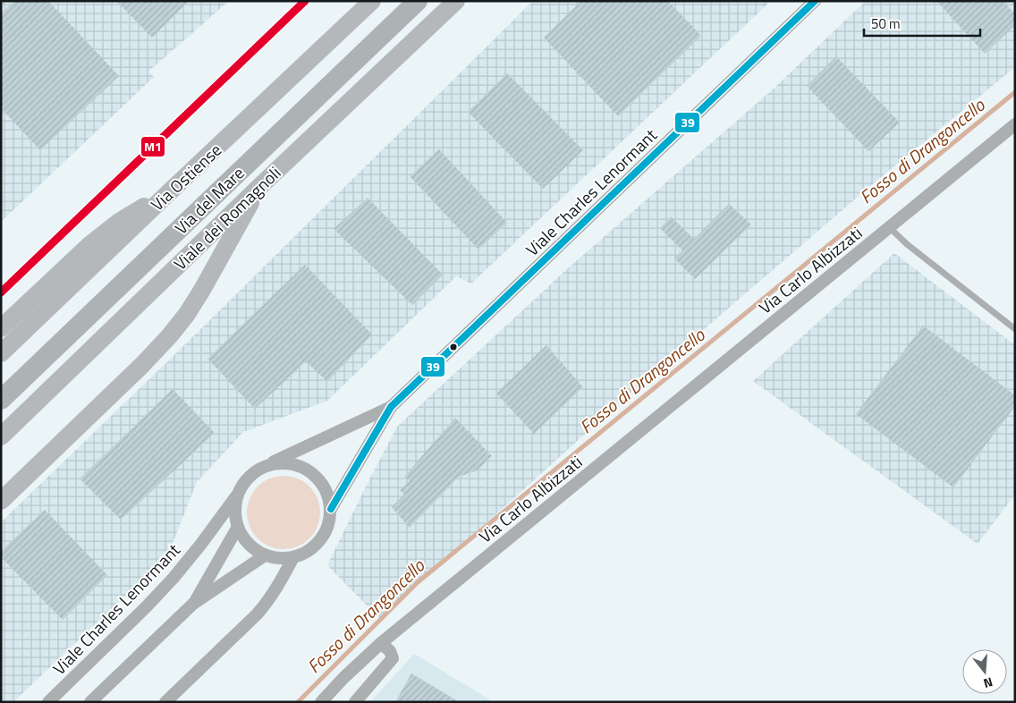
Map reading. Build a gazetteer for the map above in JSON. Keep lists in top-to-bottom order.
{
  "streets": {
    "main road": ["Via Ostiense", "Via del Mare", "Viale dei Romagnoli"],
    "street": ["Viale Charles Lenormant", "Via Carlo Albizzati"]
  },
  "water": ["Fosso di Drangoncello"],
  "lines": ["transit line M1", "transit line 39"],
  "scale_bar": "50 m",
  "north": "bottom"
}
